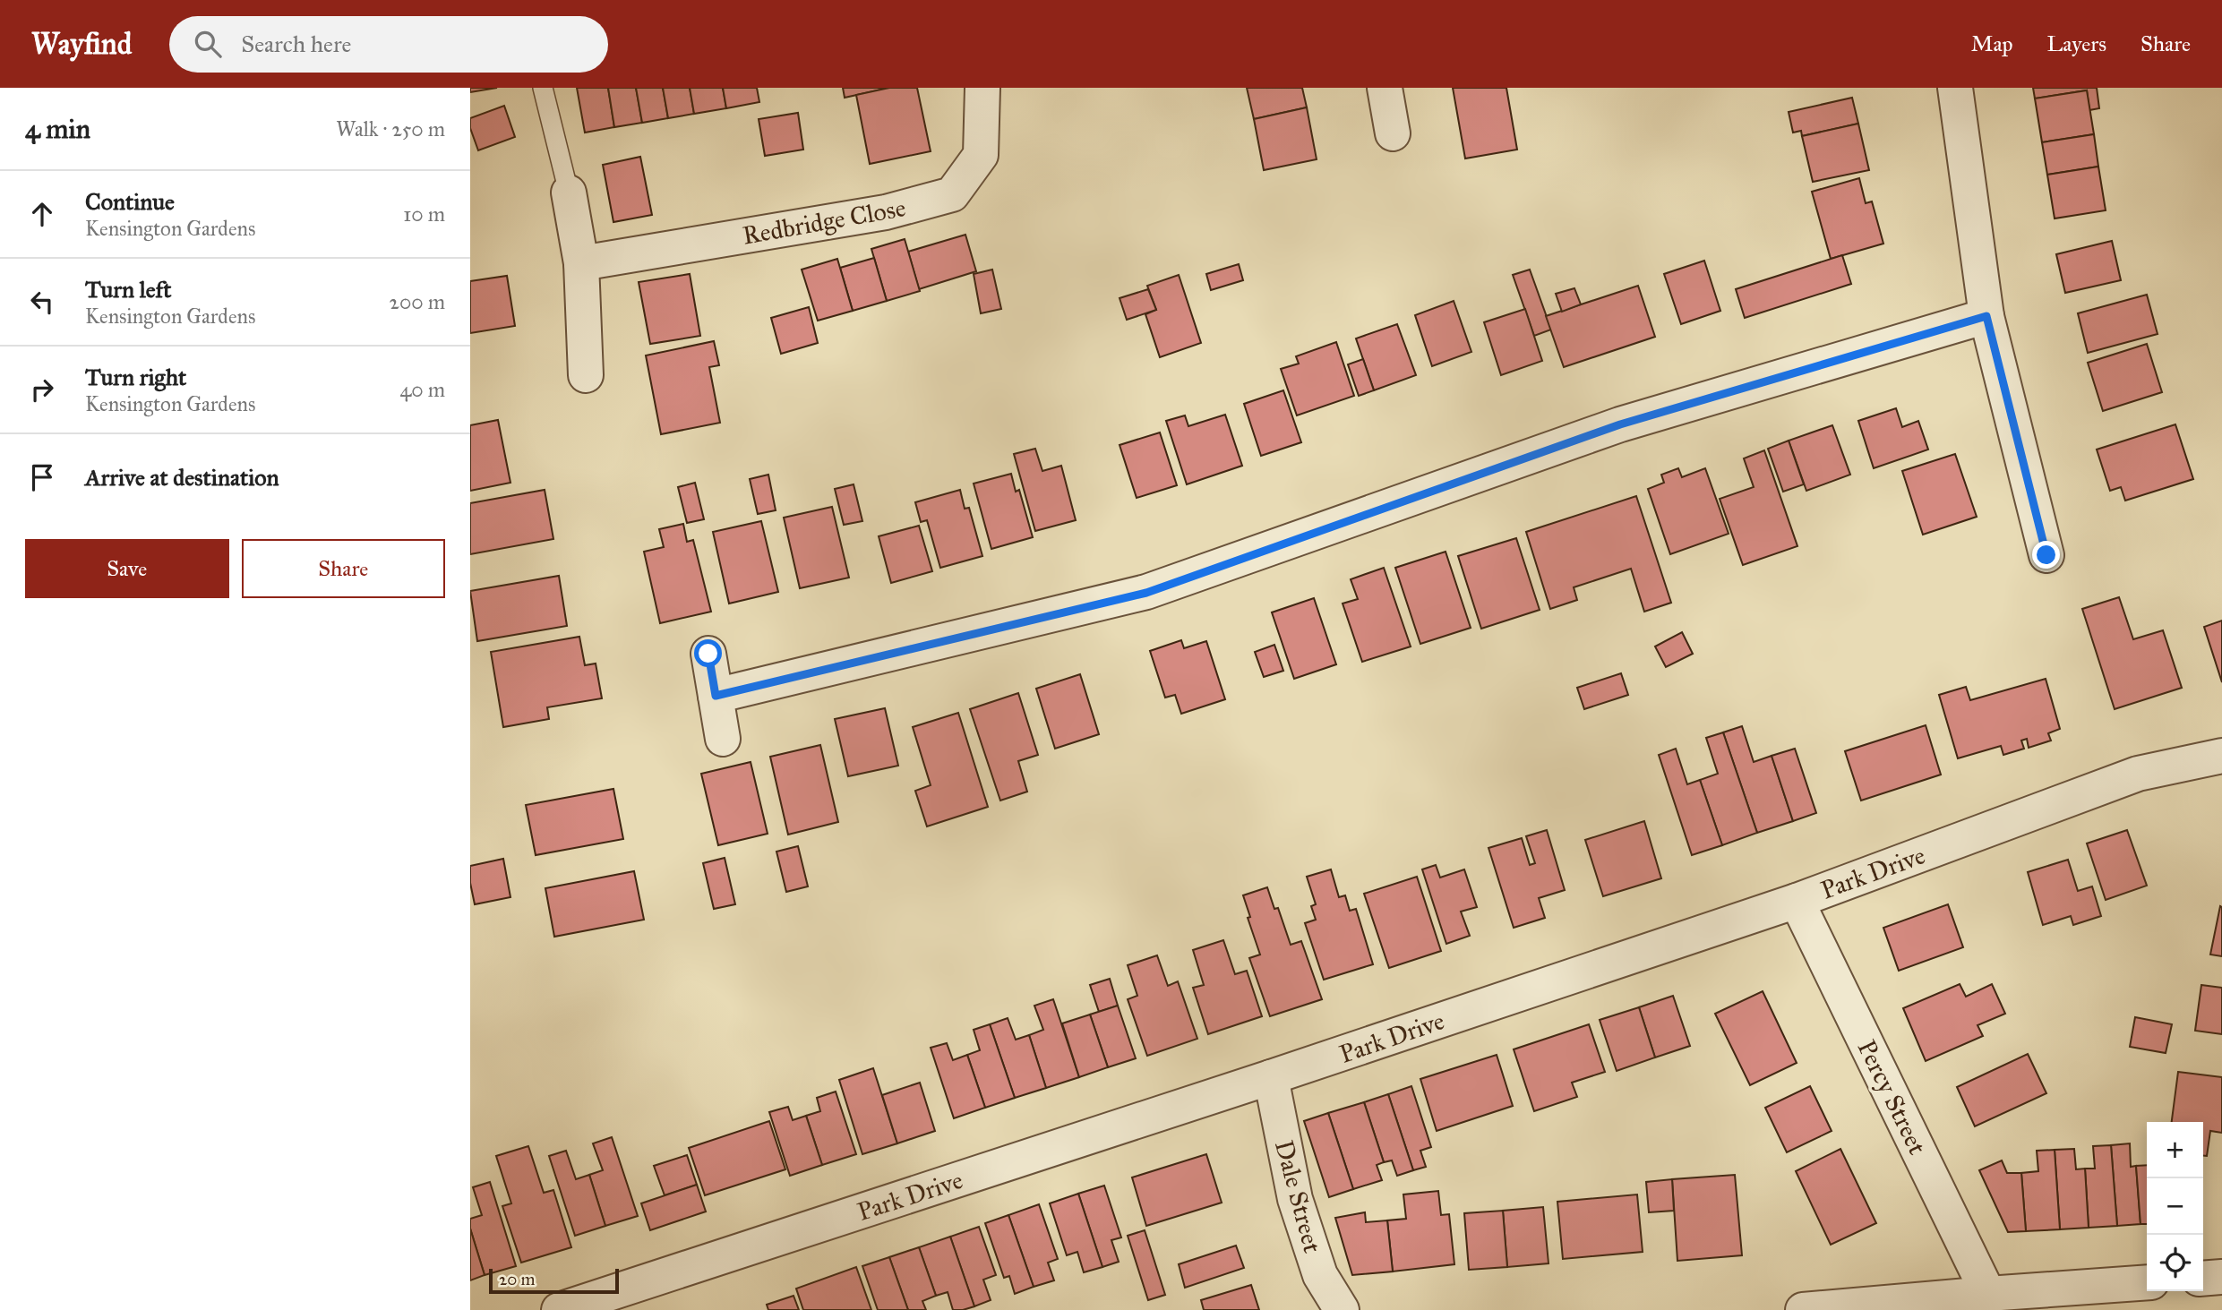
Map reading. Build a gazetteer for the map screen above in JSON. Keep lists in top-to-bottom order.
{
  "streets": {
    "street": [
      "Redbridge Close",
      "Park Drive",
      "Percy Street",
      "Dale Street"
    ]
  },
  "crossings": [
    ["Park Drive", "Percy Street"],
    ["Park Drive", "Dale Street"]
  ],
  "scale_bar": "20 m",
  "page": {
    "header": "Wayfind",
    "search": "Search here",
    "nav": ["Map", "Layers", "Share"],
    "heading": ["4 min", "Walk · 250 m"],
    "list": [
      ["Continue", "Kensington Gardens", "10 m"],
      ["Turn left", "Kensington Gardens", "200 m"],
      ["Turn right", "Kensington Gardens", "40 m"],
      "Arrive at destination"
    ],
    "buttons": ["Save", "Share"],
    "map_buttons": ["+", "−"],
    "scale": "20 m"
  }
}
